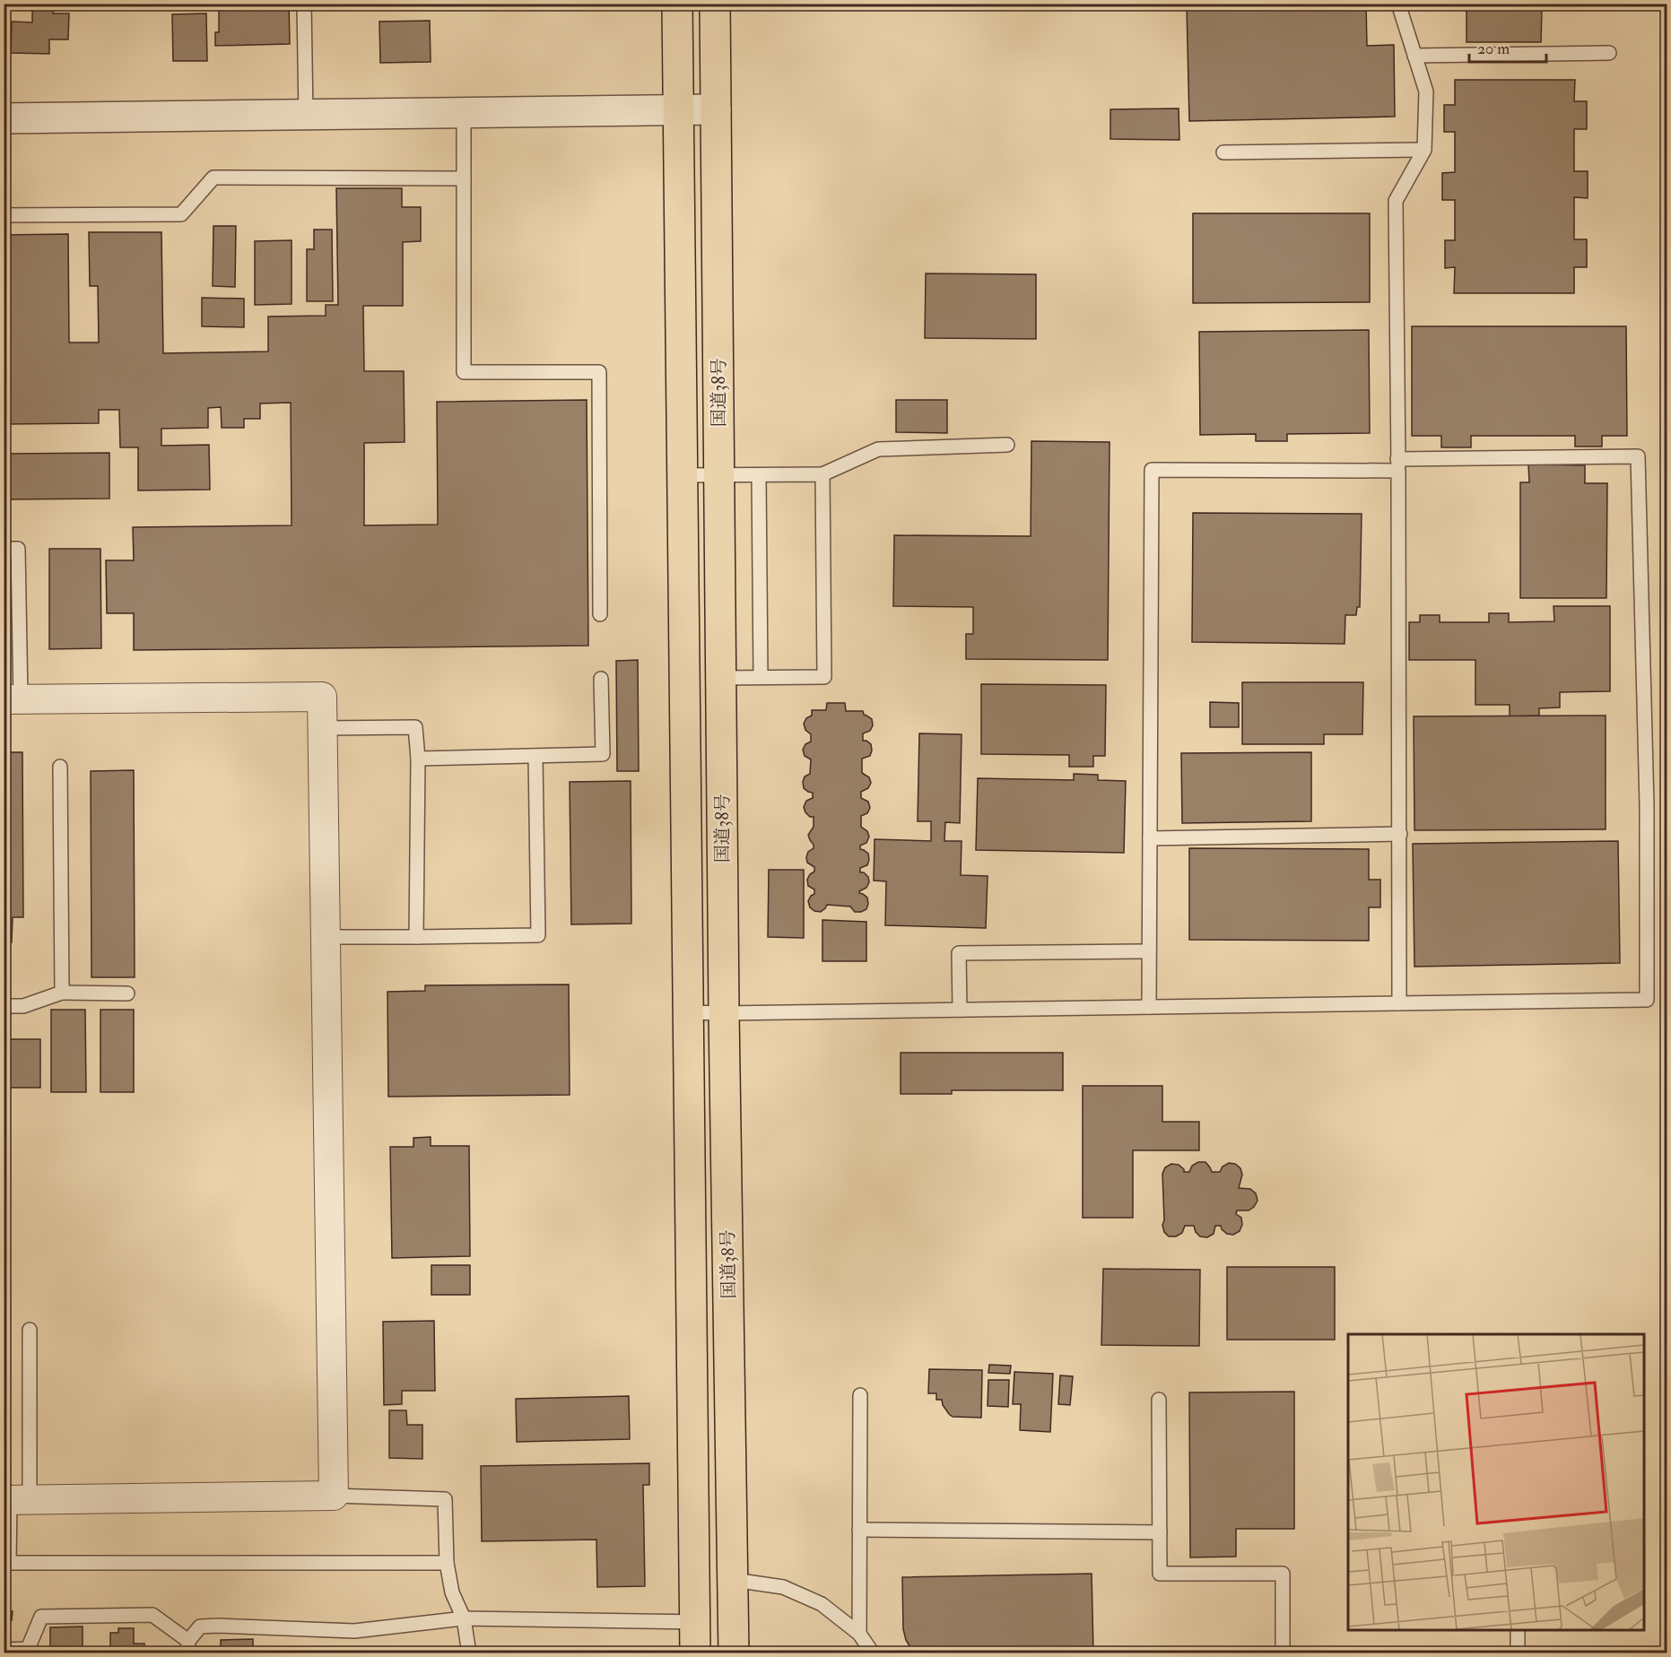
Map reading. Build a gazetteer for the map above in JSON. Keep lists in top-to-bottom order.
{
  "streets": {
    "highway": ["国道38号"]
  },
  "scale_bar": "20 m"
}
